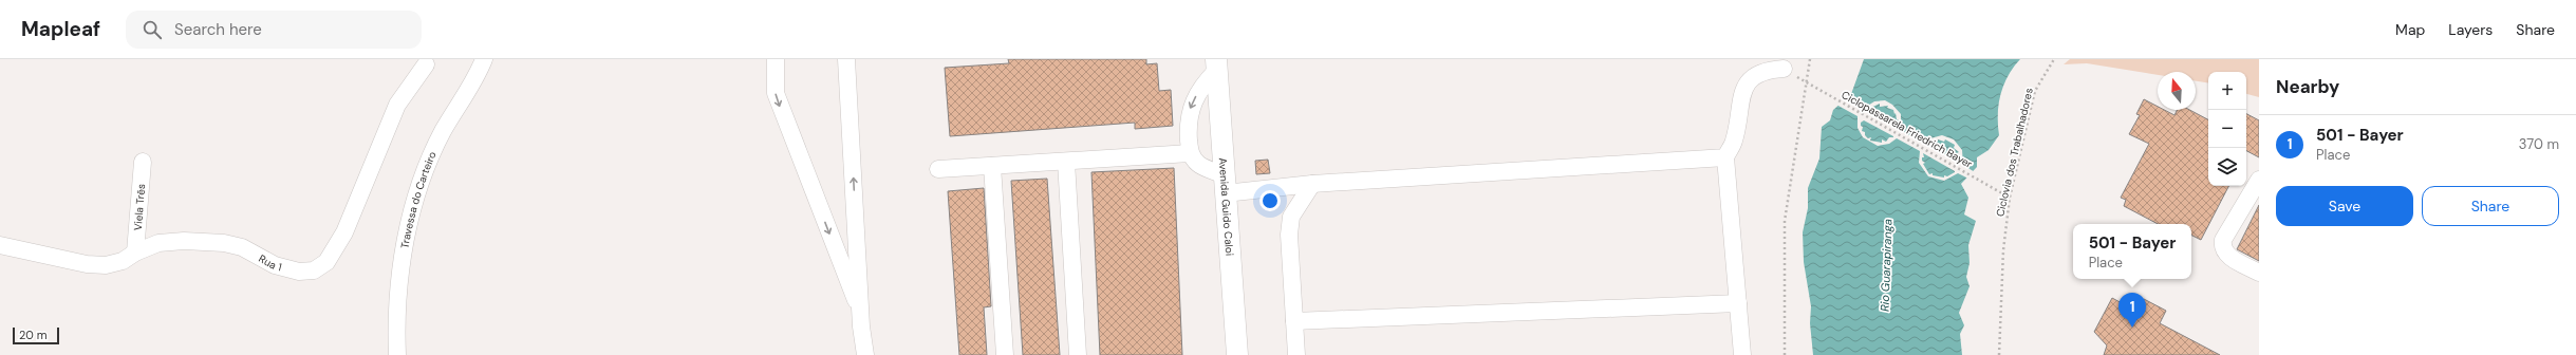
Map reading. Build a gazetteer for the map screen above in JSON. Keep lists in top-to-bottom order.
{
  "streets": {
    "main road": ["Avenida Guido Caloi"],
    "street": ["Travessa do Carteiro", "Viela Três", "Rua 1"],
    "path": ["Ciclopassarela Friedrich Bayer", "Ciclovia dos Trabalhadores"]
  },
  "crossings": [
    ["Ciclopassarela Friedrich Bayer", "Ciclovia dos Trabalhadores"],
    ["Viela Três", "Rua 1"]
  ],
  "water": ["Rio Guarapiranga"],
  "scale_bar": "20 m",
  "north": "top",
  "page": {
    "header": "Mapleaf",
    "search": "Search here",
    "nav": ["Map", "Layers", "Share"],
    "heading": "Nearby",
    "map_buttons": ["+", "−"],
    "list": [
      {
        "mark": "1",
        "name": "501 - Bayer",
        "note": "Place",
        "value": "370 m"
      }
    ],
    "buttons": ["Save", "Share"],
    "popup": ["501 - Bayer", "Place"],
    "pins": "1",
    "scale": "20 m"
  }
}
